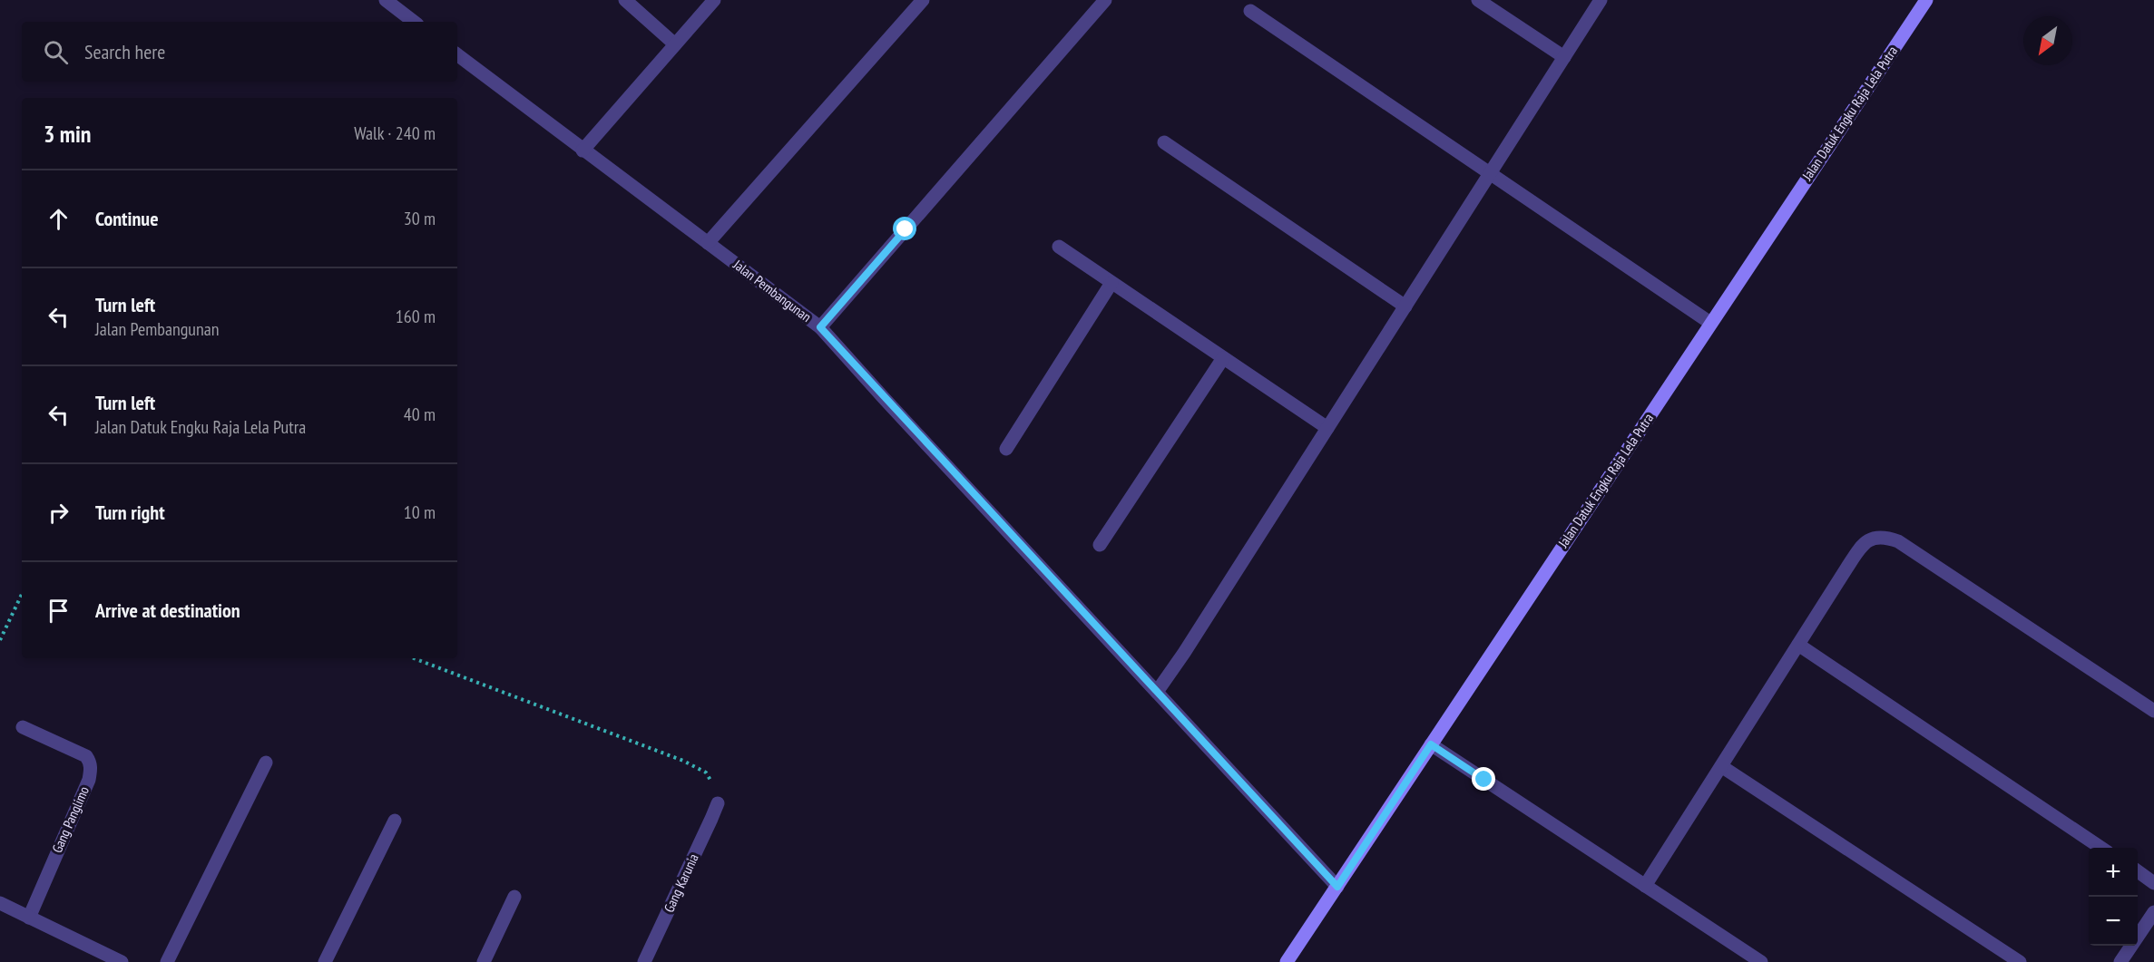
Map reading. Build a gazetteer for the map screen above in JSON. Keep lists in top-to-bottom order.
{
  "streets": {
    "street": [
      "Jalan Datuk Engku Raja Lela Putra",
      "Jalan Pembangunan",
      "Gang Panglimo",
      "Gang Karunia"
    ]
  },
  "crossings": [
    ["Jalan Datuk Engku Raja Lela Putra", "Jalan Pembangunan"]
  ],
  "north": "bottom left",
  "page": {
    "search": "Search here",
    "heading": ["3 min", "Walk · 240 m"],
    "list": [
      ["Continue", "30 m"],
      ["Turn left", "Jalan Pembangunan", "160 m"],
      ["Turn left", "Jalan Datuk Engku Raja Lela Putra", "40 m"],
      ["Turn right", "10 m"],
      "Arrive at destination"
    ],
    "map_buttons": ["+", "−"]
  }
}
